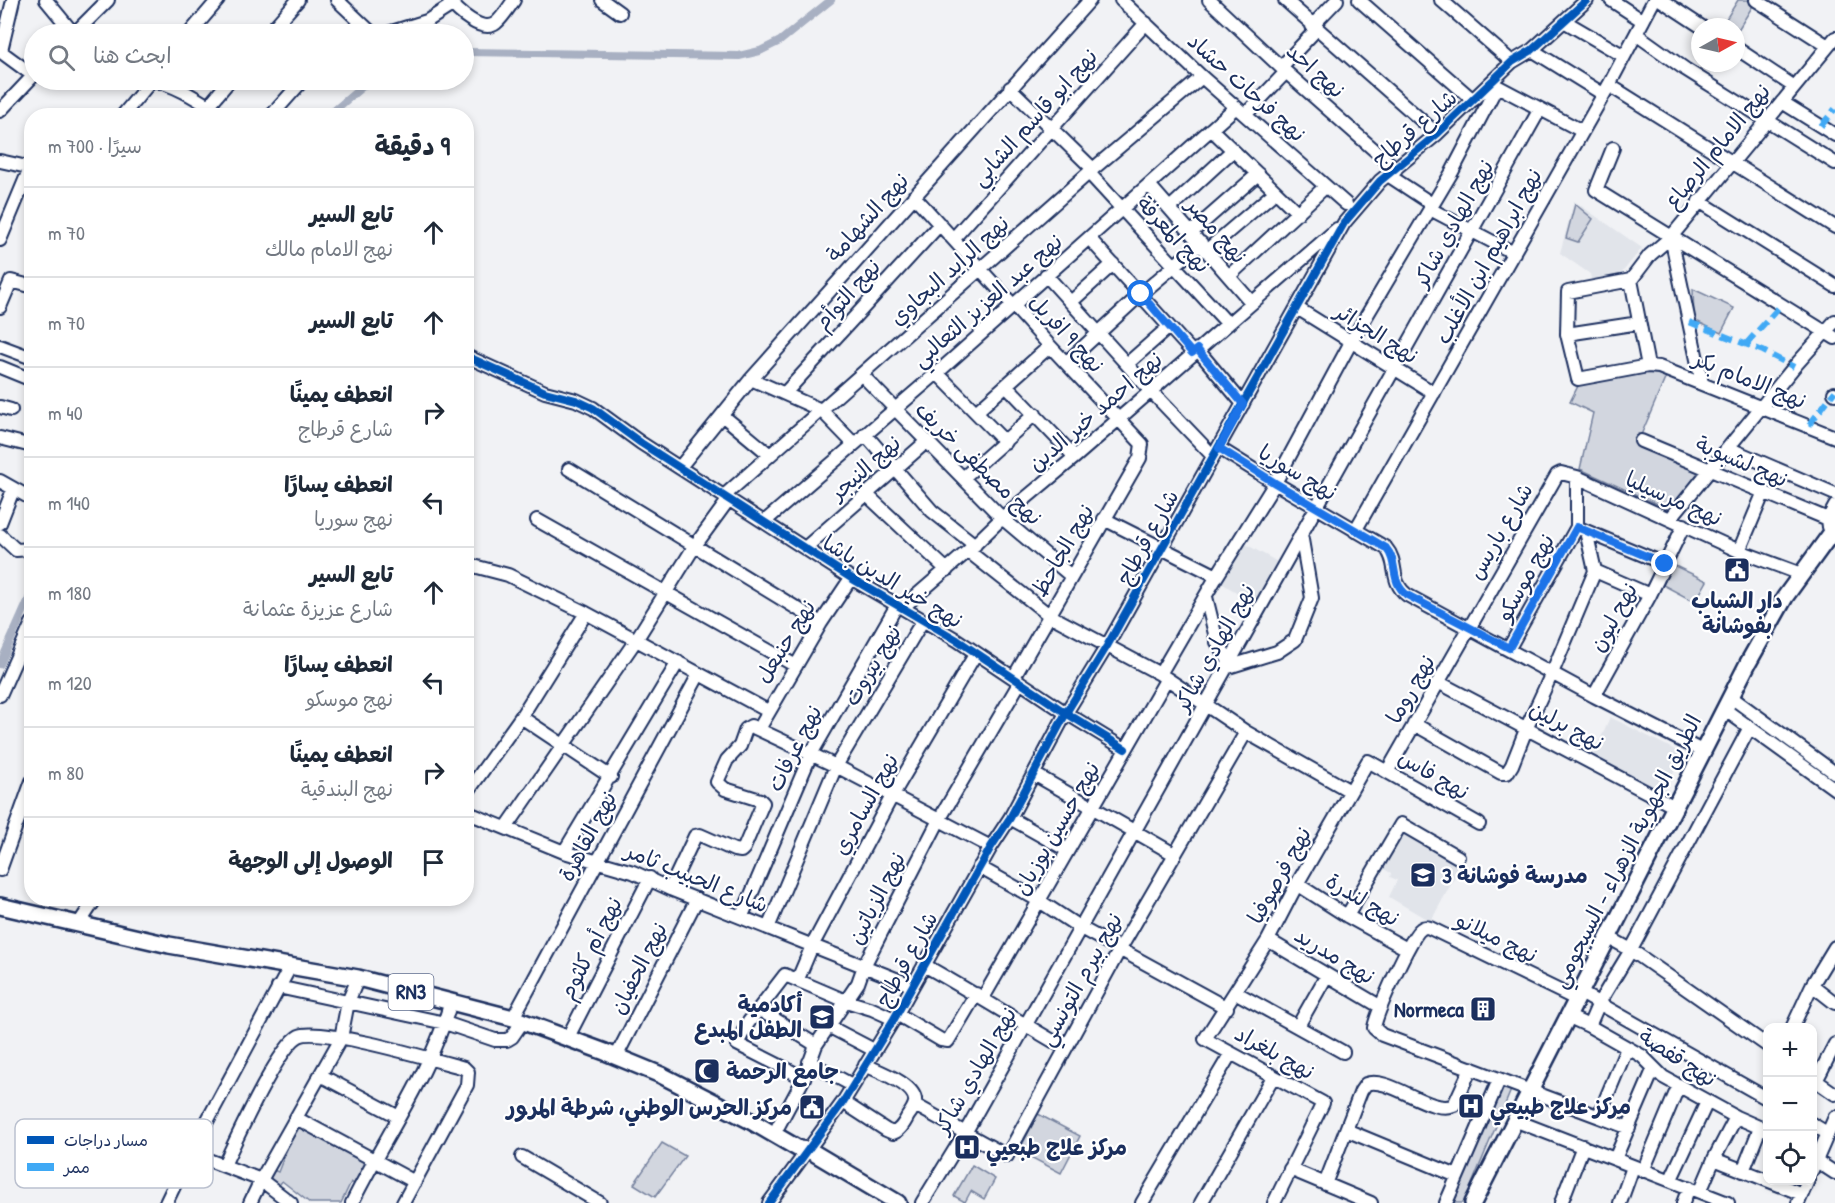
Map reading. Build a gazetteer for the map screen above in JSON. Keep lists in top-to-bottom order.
{
  "streets": {
    "main road": ["الطريق الجهوية الزهراء - السيجومي", "RN3"],
    "street": [
      "نهج احد",
      "نهج فرحات حشاد",
      "نهج ابو قاسم الشابي",
      "شارع قرطاج",
      "نهج الامام الرصاع",
      "نهج الشهامة",
      "نهج الهادي شاكر",
      "نهج مصر",
      "نهج المعرفة",
      "نهج ابراهيم ابن الأغلب",
      "نهج الرايد البجاوي",
      "نهج التوأم",
      "نهج عبد العزيز الثعالبي",
      "نهج 9 افريل",
      "نهج الجزائر",
      "نهج الامام بكر",
      "نهج احمد خير الدين",
      "نهج لشبوبة",
      "نهج مصطفى خريف",
      "نهج النيجر",
      "نهج سوريا",
      "نهج مرسيليا",
      "شارع باريس",
      "نهج الجاحظ",
      "نهج موسكو",
      "نهج خير الدين باشا",
      "نهح ليون",
      "نهج حنبعل",
      "نهج بيروت",
      "نهج روما",
      "نهج برلين",
      "نهج عرفات",
      "نهج فاس",
      "نهج السامري",
      "نهج حسين بوزيان",
      "نهج القاهرة",
      "نهج فرصوفيا",
      "شارع الحبيب ثامر",
      "نهج الزياتين",
      "نهج لندرة",
      "نهج ميلانو",
      "نهج أم كلثوم",
      "نهج مدريد",
      "نهج الحفيان",
      "نهج بيرم التونسي",
      "نهج بلغراد",
      "نهج قفصة"
    ]
  },
  "crossings": [
    ["نهج احد", "شارع قرطاج"],
    ["نهج احد", "نهج الهادي شاكر"],
    ["نهج احد", "نهج ابراهيم ابن الأغلب"],
    ["نهج احد", "نهج عبد العزيز الثعالبي"],
    ["نهج احد", "نهج حسين بوزيان"],
    ["نهج فرحات حشاد", "نهج ابو قاسم الشابي"],
    ["نهج فرحات حشاد", "نهج الرايد البجاوي"],
    ["نهج فرحات حشاد", "نهج عبد العزيز الثعالبي"],
    ["نهج ابو قاسم الشابي", "نهج المعرفة"],
    ["نهج ابو قاسم الشابي", "نهج 9 افريل"],
    ["شارع قرطاج", "نهج الجزائر"],
    ["شارع قرطاج", "نهج احمد خير الدين"],
    ["شارع قرطاج", "نهج سوريا"],
    ["شارع قرطاج", "نهج خير الدين باشا"],
    ["شارع قرطاج", "نهج حسين بوزيان"],
    ["شارع قرطاج", "شارع الحبيب ثامر"],
    ["شارع قرطاج", "RN3"],
    ["نهج الشهامة", "نهج المعرفة"],
    ["نهج الشهامة", "نهج 9 افريل"],
    ["نهج الشهامة", "نهج خير الدين باشا"],
    ["نهج الهادي شاكر", "نهج الجزائر"],
    ["نهج الهادي شاكر", "نهج سوريا"],
    ["نهج الهادي شاكر", "نهج بيرم التونسي"],
    ["نهج مصر", "نهج عبد العزيز الثعالبي"],
    ["نهج مصر", "نهج احمد خير الدين"],
    ["نهج المعرفة", "نهج الرايد البجاوي"],
    ["نهج المعرفة", "نهج عبد العزيز الثعالبي"],
    ["نهج المعرفة", "نهج احمد خير الدين"],
    ["نهج ابراهيم ابن الأغلب", "نهج الجزائر"],
    ["نهج ابراهيم ابن الأغلب", "نهج سوريا"],
    ["نهج الرايد البجاوي", "نهج 9 افريل"],
    ["نهج الرايد البجاوي", "نهج مصطفى خريف"],
    ["نهج الرايد البجاوي", "نهج خير الدين باشا"],
    ["نهج الرايد البجاوي", "شارع الحبيب ثامر"],
    ["نهج التوأم", "نهج 9 افريل"],
    ["نهج عبد العزيز الثعالبي", "نهج 9 افريل"],
    ["نهج عبد العزيز الثعالبي", "نهج مصطفى خريف"],
    ["نهج عبد العزيز الثعالبي", "نهج سوريا"],
    ["نهج عبد العزيز الثعالبي", "نهج خير الدين باشا"],
    ["نهج 9 افريل", "نهج احمد خير الدين"],
    ["نهج 9 افريل", "نهج الجاحظ"],
    ["نهج الجزائر", "نهج حسين بوزيان"],
    ["نهج احمد خير الدين", "نهج مصطفى خريف"],
    ["نهج احمد خير الدين", "نهج سوريا"],
    ["نهج احمد خير الدين", "نهج خير الدين باشا"],
    ["نهج احمد خير الدين", "نهج عرفات"],
    ["نهج لشبوبة", "الطريق الجهوية الزهراء - السيجومي"],
    ["نهج مصطفى خريف", "نهج النيجر"],
    ["نهج مصطفى خريف", "نهج الجاحظ"],
    ["نهج النيجر", "نهج خير الدين باشا"],
    ["نهج سوريا", "شارع باريس"],
    ["نهج سوريا", "نهج موسكو"],
    ["نهج سوريا", "نهح ليون"],
    ["نهج سوريا", "نهج روما"],
    ["نهج سوريا", "نهج حسين بوزيان"],
    ["نهج سوريا", "الطريق الجهوية الزهراء - السيجومي"],
    ["نهج مرسيليا", "شارع باريس"],
    ["نهج مرسيليا", "نهح ليون"],
    ["نهج مرسيليا", "الطريق الجهوية الزهراء - السيجومي"],
    ["شارع باريس", "نهج روما"],
    ["نهج الجاحظ", "نهج خير الدين باشا"],
    ["نهج الجاحظ", "نهج الزياتين"],
    ["نهج خير الدين باشا", "نهج حنبعل"],
    ["نهج خير الدين باشا", "نهج بيروت"],
    ["نهج خير الدين باشا", "نهج عرفات"],
    ["نهج خير الدين باشا", "نهج السامري"],
    ["نهج خير الدين باشا", "نهج حسين بوزيان"],
    ["نهج خير الدين باشا", "نهج الزياتين"],
    ["نهج حنبعل", "شارع الحبيب ثامر"],
    ["نهج بيروت", "شارع الحبيب ثامر"],
    ["نهج روما", "نهج برلين"],
    ["نهج روما", "نهج فاس"],
    ["نهج برلين", "الطريق الجهوية الزهراء - السيجومي"],
    ["نهج عرفات", "شارع الحبيب ثامر"],
    ["نهج فاس", "نهج فرصوفيا"],
    ["نهج السامري", "شارع الحبيب ثامر"],
    ["نهج السامري", "نهج الزياتين"],
    ["نهج القاهرة", "شارع الحبيب ثامر"],
    ["نهج القاهرة", "RN3"],
    ["الطريق الجهوية الزهراء - السيجومي", "نهج ميلانو"],
    ["الطريق الجهوية الزهراء - السيجومي", "نهج قفصة"],
    ["نهج فرصوفيا", "نهج لندرة"],
    ["نهج فرصوفيا", "نهج مدريد"],
    ["نهج فرصوفيا", "نهج بلغراد"],
    ["شارع الحبيب ثامر", "نهج الزياتين"],
    ["شارع الحبيب ثامر", "نهج أم كلثوم"],
    ["شارع الحبيب ثامر", "نهج الحفيان"],
    ["نهج الزياتين", "RN3"],
    ["نهج لندرة", "نهج ميلانو"],
    ["نهج ميلانو", "نهج مدريد"],
    ["نهج أم كلثوم", "RN3"],
    ["نهج الحفيان", "RN3"]
  ],
  "places": {
    "public building": ["دار الشباب بفوشانة", "مركز الحرس الوطني، شرطة المرور"],
    "school or university": ["مدرسة فوشانة 3", "أكادمية الطفل المبدع"],
    "building": ["Normeca"],
    "mosque": ["جامع الرحمة"],
    "hospital": ["مركز علاج طبيعي", "مركز علاج طبعيي"]
  },
  "legend": ["مسار دراجات", "ممر"],
  "north": "right",
  "page": {
    "search": "ابحث هنا",
    "heading": ["9 دقيقة", "سيرًا · 700 m"],
    "list": [
      ["تابع السير", "نهج الامام مالك", "70 m"],
      ["تابع السير", "70 m"],
      ["انعطف يمينًا", "شارع قرطاج", "40 m"],
      ["انعطف يسارًا", "نهج سوريا", "140 m"],
      ["تابع السير", "شارع عزيزة عثمانة", "180 m"],
      ["انعطف يسارًا", "نهج موسكو", "120 m"],
      ["انعطف يمينًا", "نهج البندقية", "80 m"],
      "الوصول إلى الوجهة"
    ],
    "map_buttons": ["+", "−"]
  }
}
